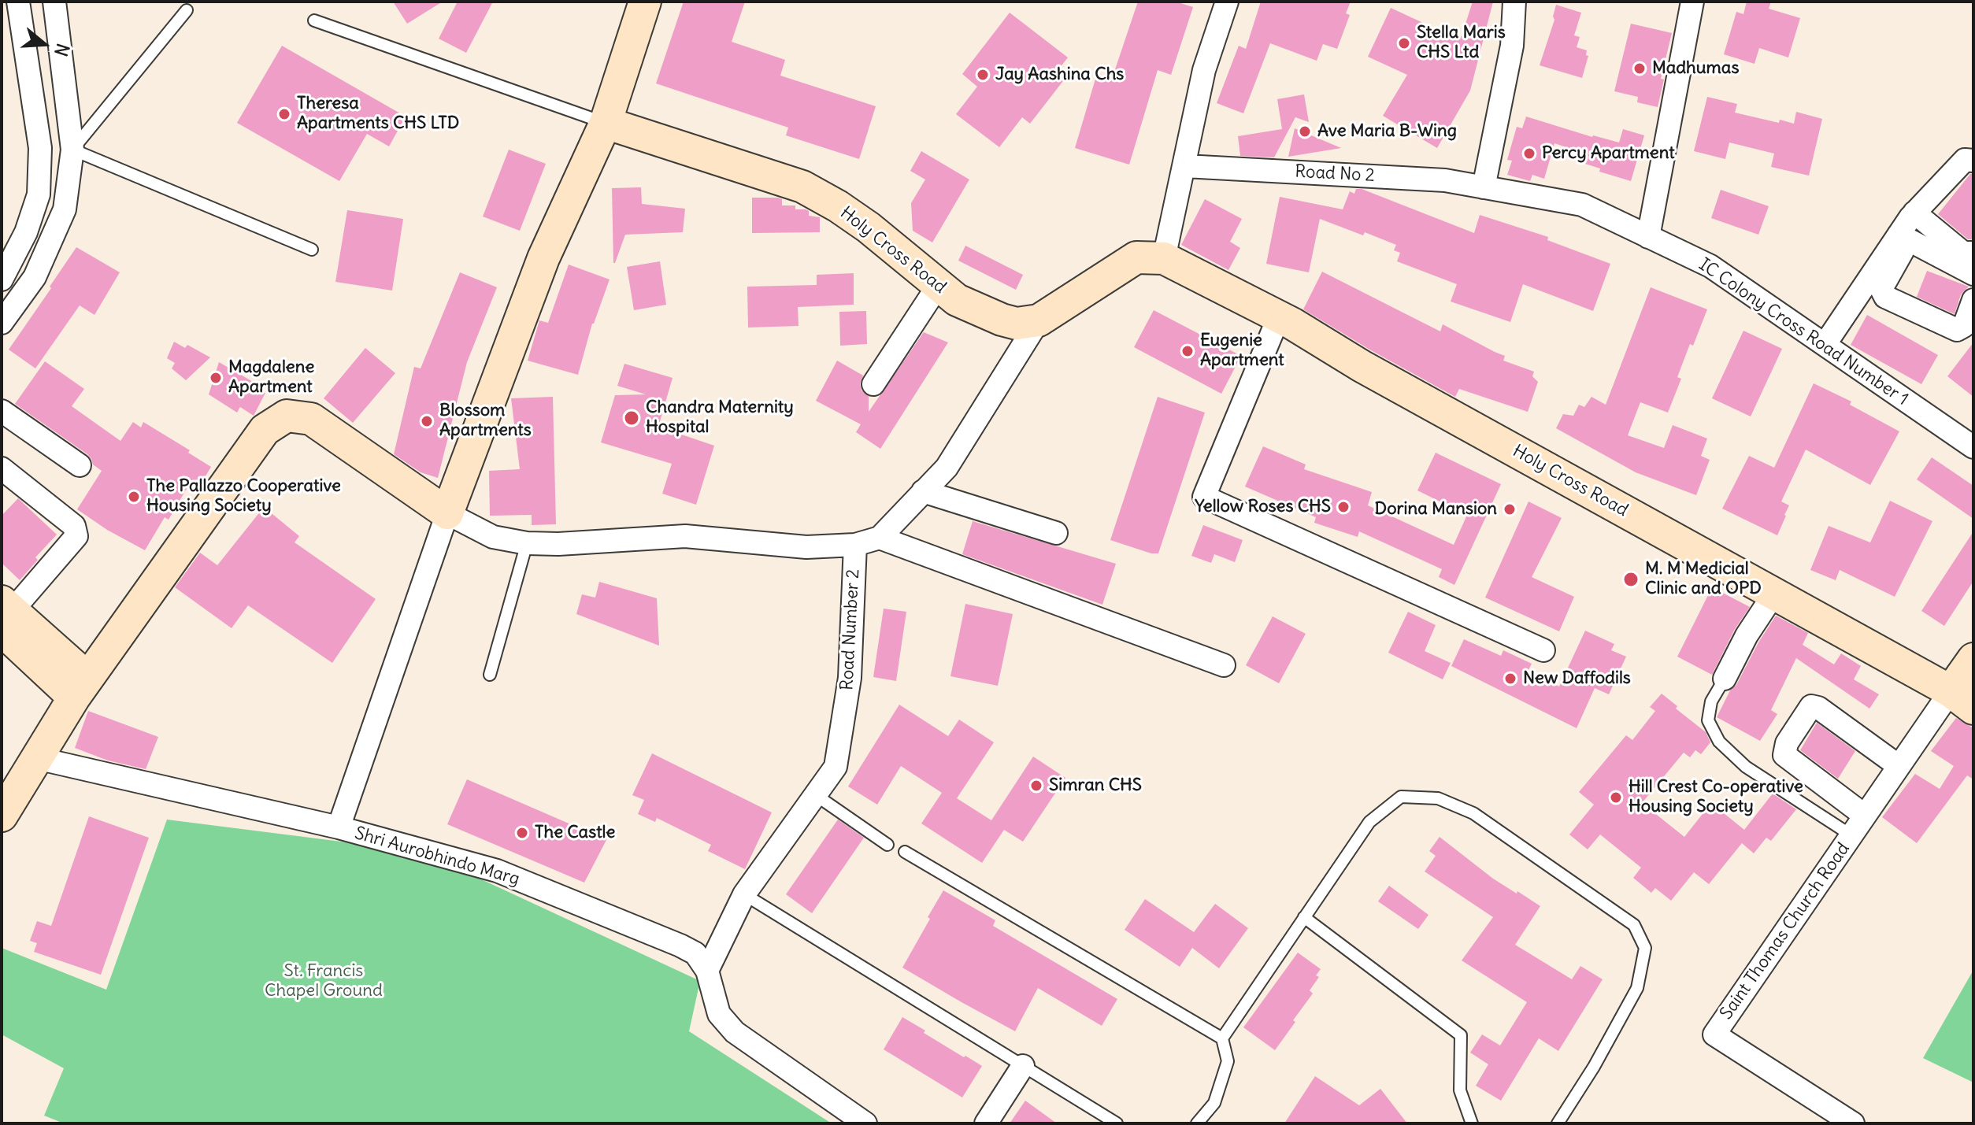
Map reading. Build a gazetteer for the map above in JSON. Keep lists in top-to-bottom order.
{
  "streets": {
    "street": [
      "Road No 2",
      "Holy Cross Road",
      "IC Colony Cross Road Number 1",
      "Road Number 2",
      "Shri Aurobhindo Marg",
      "Saint Thomas Church Road"
    ]
  },
  "crossings": [
    ["Road No 2", "IC Colony Cross Road Number 1"],
    ["Holy Cross Road", "Saint Thomas Church Road"],
    ["Road Number 2", "Shri Aurobhindo Marg"]
  ],
  "parks": ["St. Francis Chapel Ground"],
  "places": [
    "Stella Maris CHS Ltd",
    "Madhumas",
    "Jay Aashina Chs",
    "Theresa Apartments CHS LTD",
    "Ave Maria B-Wing",
    "Percy Apartment",
    "Eugenie Apartment",
    "Magdalene Apartment",
    "Chandra Maternity Hospital",
    "Blossom Apartments",
    "The Pallazzo Cooperative Housing Society",
    "Yellow Roses CHS",
    "Dorina Mansion",
    "M. M Medicial Clinic and OPD",
    "New Daffodils",
    "Simran CHS",
    "Hill Crest Co-operative Housing Society",
    "The Castle"
  ],
  "north": "right"
}
